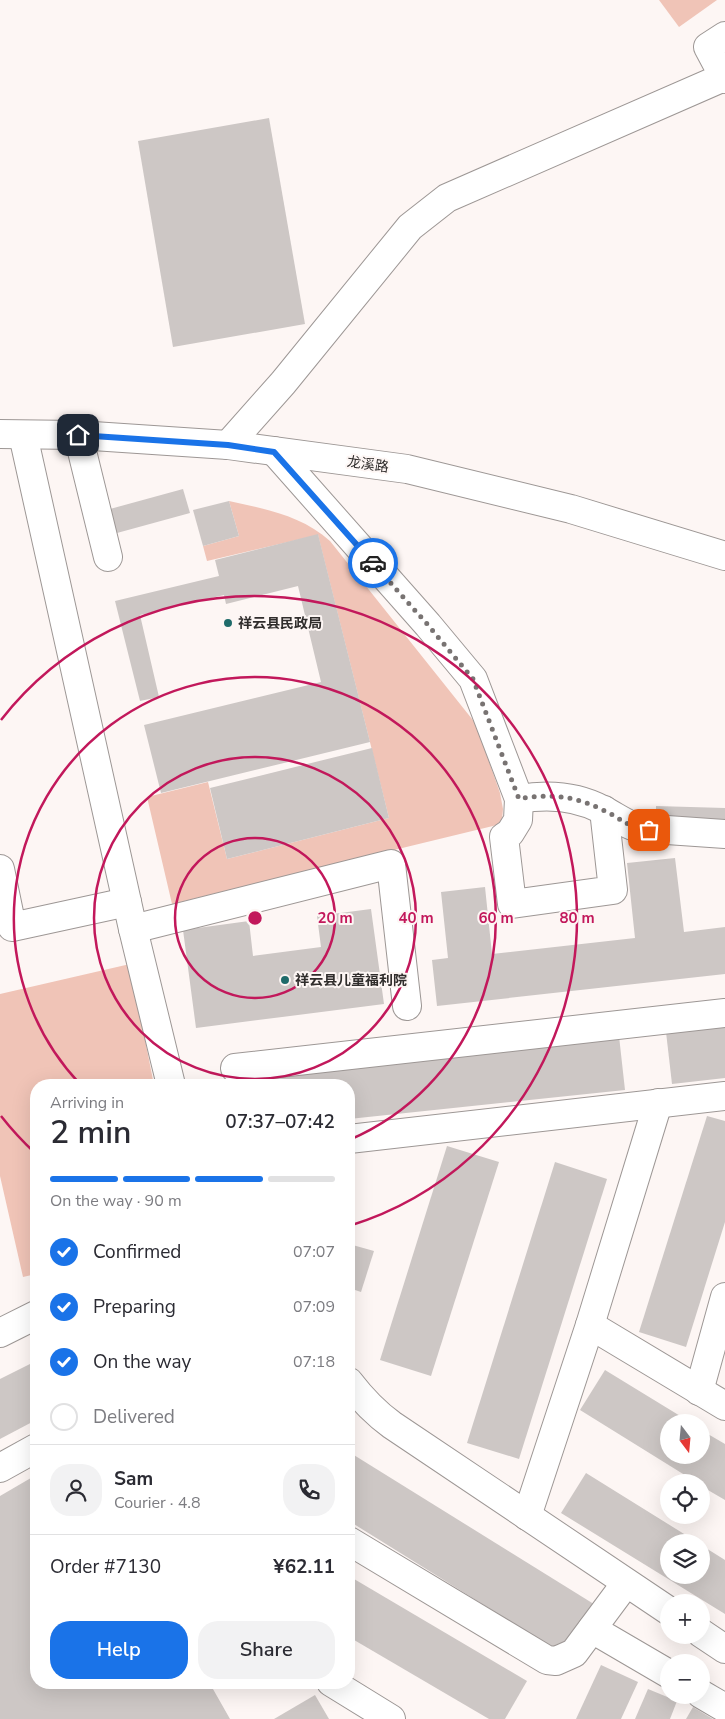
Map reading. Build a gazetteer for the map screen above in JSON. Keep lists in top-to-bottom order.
{
  "streets": {
    "street": ["龙溪路"]
  },
  "places": ["祥云县民政局", "祥云县儿童福利院"],
  "north": "bottom",
  "page": {
    "heading": ["2 min", "Arriving in", "07:37–07:42"],
    "panel": [
      "Sam",
      "Courier · 4.8",
      "Order #7130",
      "¥62.11"
    ],
    "bar": "On the way · 90 m",
    "list": [
      ["Confirmed", "07:07"],
      ["Preparing", "07:09"],
      ["On the way", "07:18"],
      "Delivered"
    ],
    "map_buttons": ["+", "−"],
    "buttons": ["Help", "Share"]
  },
  "rings": [
    "20 m",
    "40 m",
    "60 m",
    "80 m"
  ]
}
